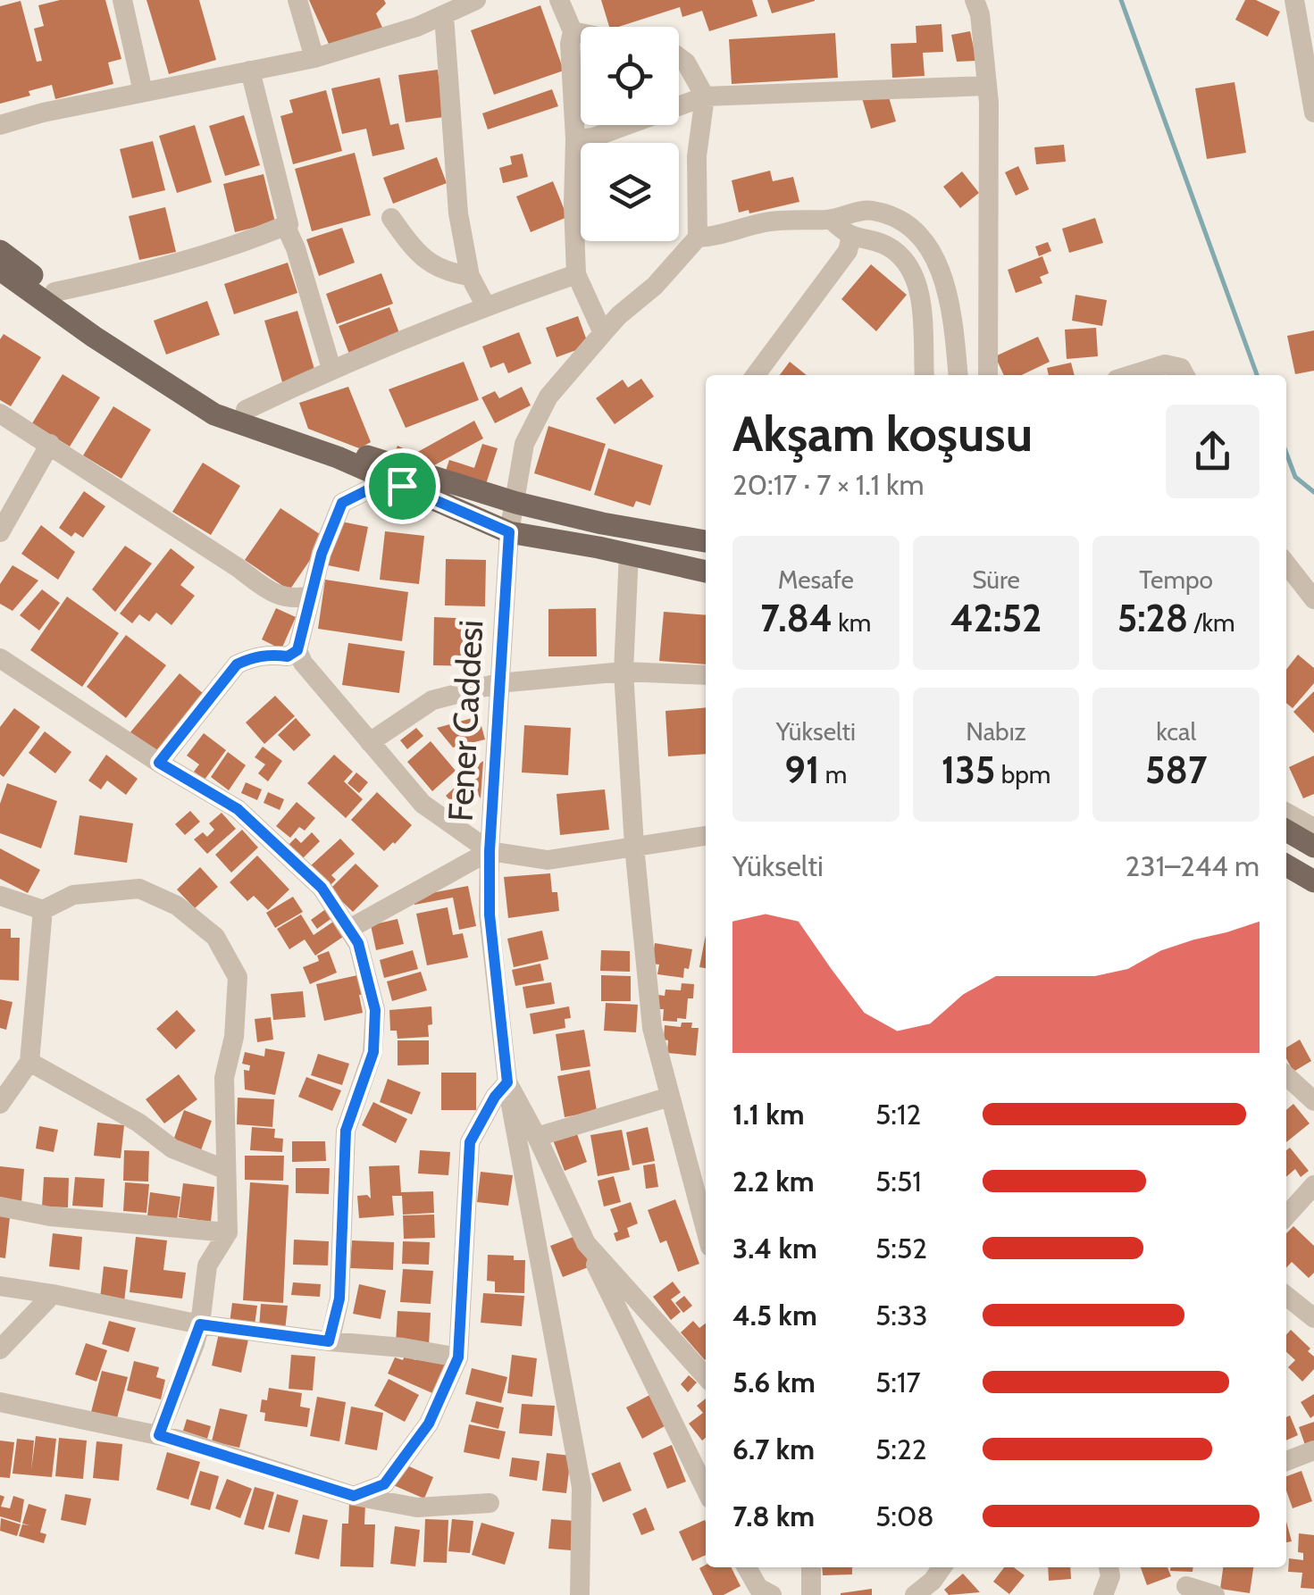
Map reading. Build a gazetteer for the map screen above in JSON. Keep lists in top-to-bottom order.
{
  "streets": {
    "street": ["Fener Caddesi"]
  },
  "page": {
    "heading": ["Akşam koşusu", "20:17 · 7 × 1.1 km"],
    "stats": [
      ["Mesafe", "7.84 km"],
      ["Süre", "42:52"],
      ["Tempo", "5:28 /km"],
      ["Yükselti", "91 m"],
      ["Nabız", "135 bpm"],
      ["kcal", "587"]
    ],
    "chart": ["Yükselti", "231–244 m"],
    "list": [
      {
        "name": "1.1 km",
        "note": "5:12"
      },
      {
        "name": "2.2 km",
        "note": "5:51"
      },
      {
        "name": "3.4 km",
        "note": "5:52"
      },
      {
        "name": "4.5 km",
        "note": "5:33"
      },
      {
        "name": "5.6 km",
        "note": "5:17"
      },
      {
        "name": "6.7 km",
        "note": "5:22"
      },
      {
        "name": "7.8 km",
        "note": "5:08"
      }
    ]
  }
}
